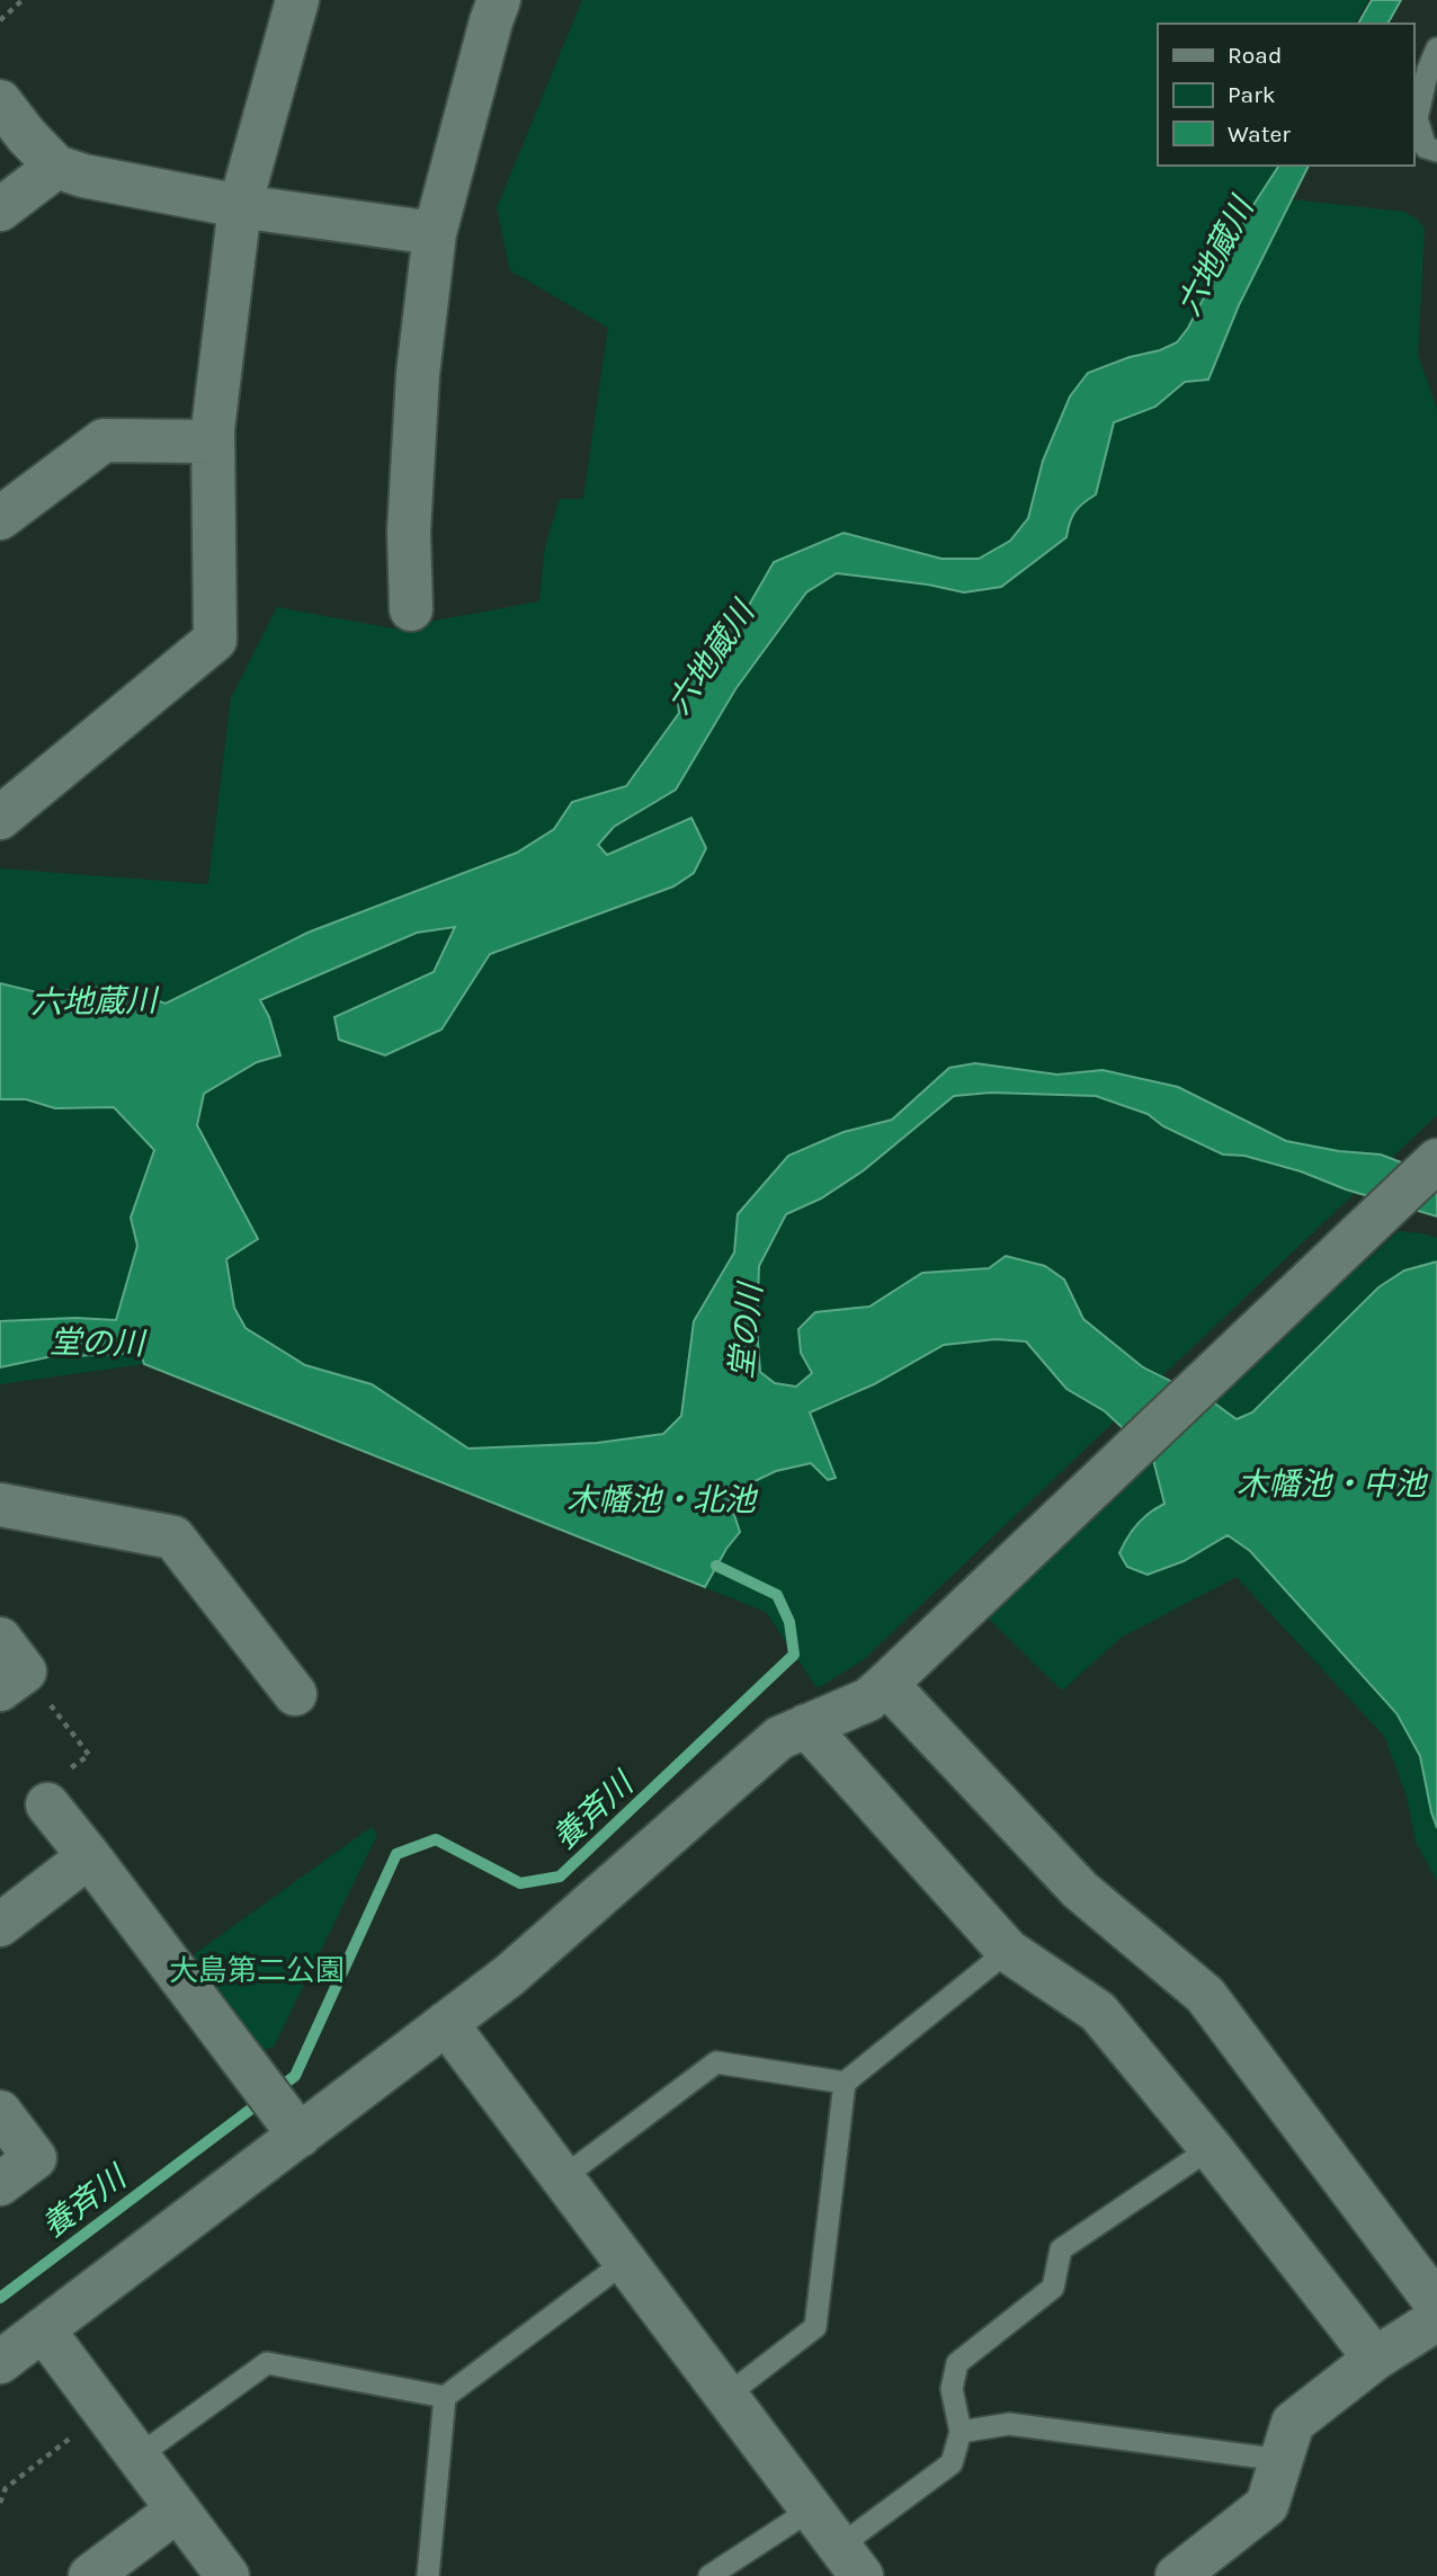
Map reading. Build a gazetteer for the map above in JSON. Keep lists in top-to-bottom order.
{
  "water": [
    "六地蔵川",
    "堂の川",
    "木幡池・中池",
    "木幡池・北池",
    "養斉川"
  ],
  "parks": ["大島第二公園"],
  "legend": ["Road", "Park", "Water"]
}
